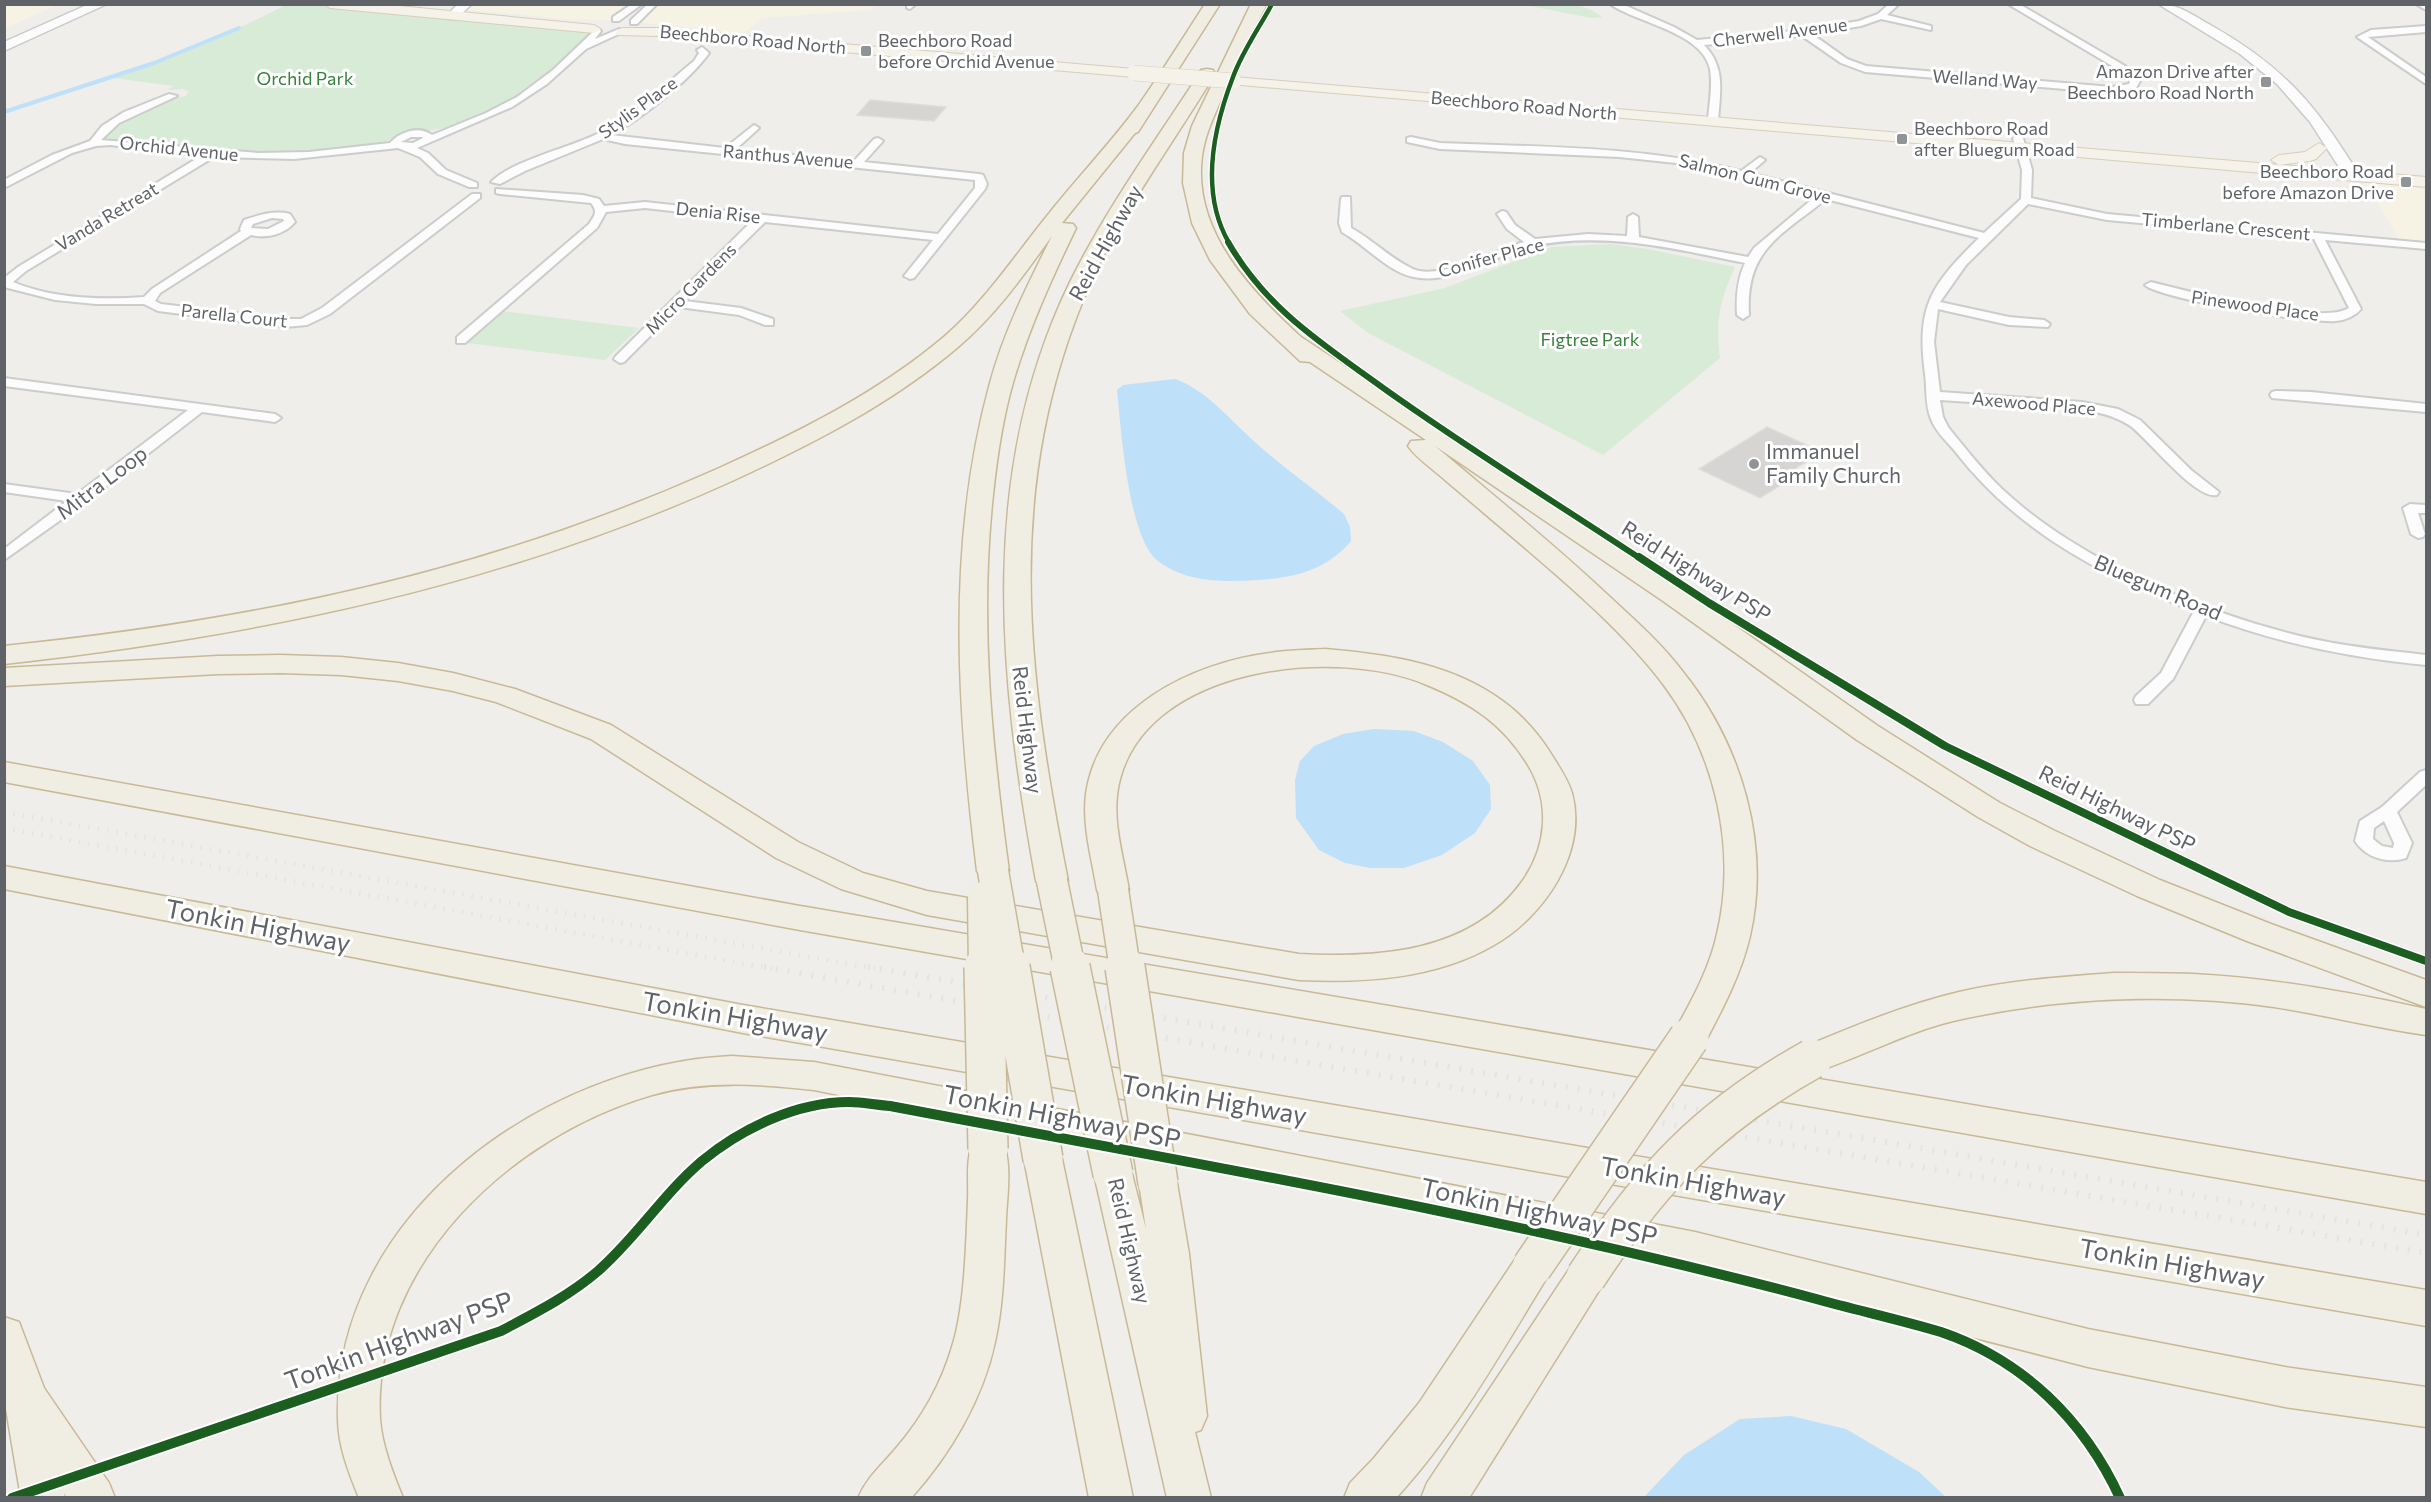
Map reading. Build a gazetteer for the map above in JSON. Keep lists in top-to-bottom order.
{
  "streets": {
    "highway": ["Reid Highway", "Tonkin Highway"],
    "main road": ["Beechboro Road North"],
    "street": [
      "Cherwell Avenue",
      "Welland Way",
      "Stylis Place",
      "Orchid Avenue",
      "Ranthus Avenue",
      "Salmon Gum Grove",
      "Denia Rise",
      "Vanda Retreat",
      "Timberlane Crescent",
      "Conifer Place",
      "Micro Gardens",
      "Pinewood Place",
      "Parella Court",
      "Axewood Place",
      "Mitra Loop",
      "Bluegum Road"
    ],
    "cycle path": ["Reid Highway PSP", "Tonkin Highway PSP"]
  },
  "crossings": [
    ["Cherwell Avenue", "Welland Way"],
    ["Stylis Place", "Ranthus Avenue"],
    ["Stylis Place", "Denia Rise"],
    ["Orchid Avenue", "Vanda Retreat"],
    ["Orchid Avenue", "Parella Court"],
    ["Ranthus Avenue", "Denia Rise"],
    ["Salmon Gum Grove", "Bluegum Road"],
    ["Denia Rise", "Micro Gardens"],
    ["Vanda Retreat", "Parella Court"],
    ["Timberlane Crescent", "Pinewood Place"],
    ["Timberlane Crescent", "Bluegum Road"],
    ["Axewood Place", "Bluegum Road"]
  ],
  "parks": ["Orchid Park", "Figtree Park"],
  "places": {
    "transit": [
      "Beechboro Road before Orchid Avenue",
      "Amazon Drive after Beechboro Road North",
      "Beechboro Road after Bluegum Road",
      "Beechboro Road before Amazon Drive"
    ],
    "other": ["Immanuel Family Church"]
  }
}
